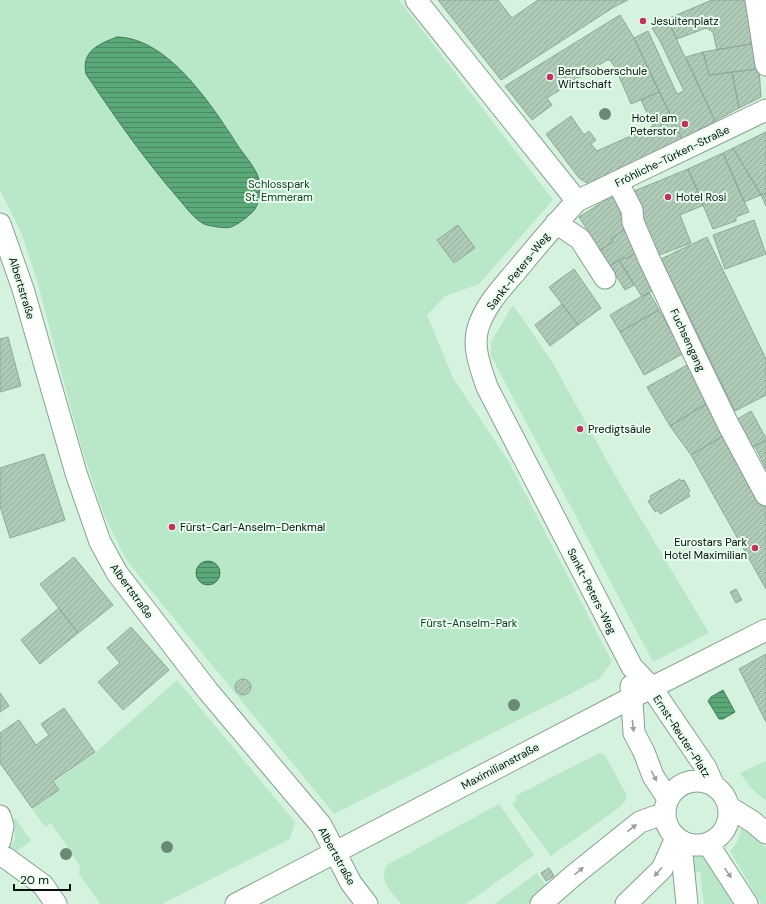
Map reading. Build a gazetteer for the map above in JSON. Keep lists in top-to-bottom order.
{
  "streets": {
    "street": [
      "Fröhliche-Türken-Straße",
      "Sankt-Peters-Weg",
      "Albertstraße",
      "Fuchsengang",
      "Ernst-Reuter-Platz",
      "Maximilianstraße"
    ]
  },
  "crossings": [
    ["Fröhliche-Türken-Straße", "Sankt-Peters-Weg"],
    ["Fröhliche-Türken-Straße", "Fuchsengang"],
    ["Sankt-Peters-Weg", "Ernst-Reuter-Platz"],
    ["Sankt-Peters-Weg", "Maximilianstraße"],
    ["Albertstraße", "Maximilianstraße"],
    ["Ernst-Reuter-Platz", "Maximilianstraße"]
  ],
  "parks": ["Schlosspark St. Emmeram", "Fürst-Anselm-Park"],
  "places": [
    "Jesuitenplatz",
    "Berufsoberschule Wirtschaft",
    "Hotel am Peterstor",
    "Hotel Rosi",
    "Predigtsäule",
    "Fürst-Carl-Anselm-Denkmal",
    "Eurostars Park Hotel Maximilian"
  ],
  "scale_bar": "20 m"
}
